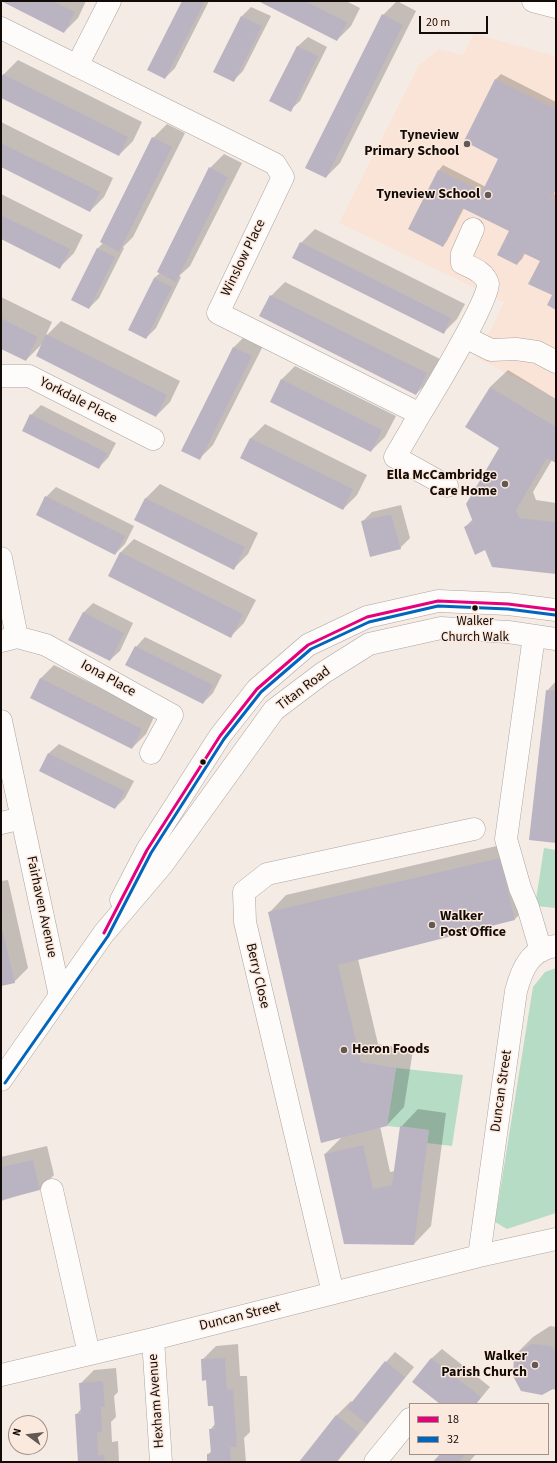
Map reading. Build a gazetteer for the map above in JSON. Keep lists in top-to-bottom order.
{
  "streets": {
    "street": [
      "Winslow Place",
      "Yorkdale Place",
      "Iona Place",
      "Titan Road",
      "Fairhaven Avenue",
      "Berry Close",
      "Duncan Street",
      "Hexham Avenue"
    ]
  },
  "crossings": [
    ["Titan Road", "Fairhaven Avenue"],
    ["Berry Close", "Duncan Street"],
    ["Duncan Street", "Hexham Avenue"]
  ],
  "places": [
    "Tyneview Primary School",
    "Tyneview School",
    "Ella McCambridge Care Home",
    "Walker Church Walk",
    "Walker Post Office",
    "Heron Foods",
    "Walker Parish Church"
  ],
  "lines": ["transit line 18", "transit line 32"],
  "legend": ["18", "32"],
  "scale_bar": "20 m",
  "north": "left"
}
